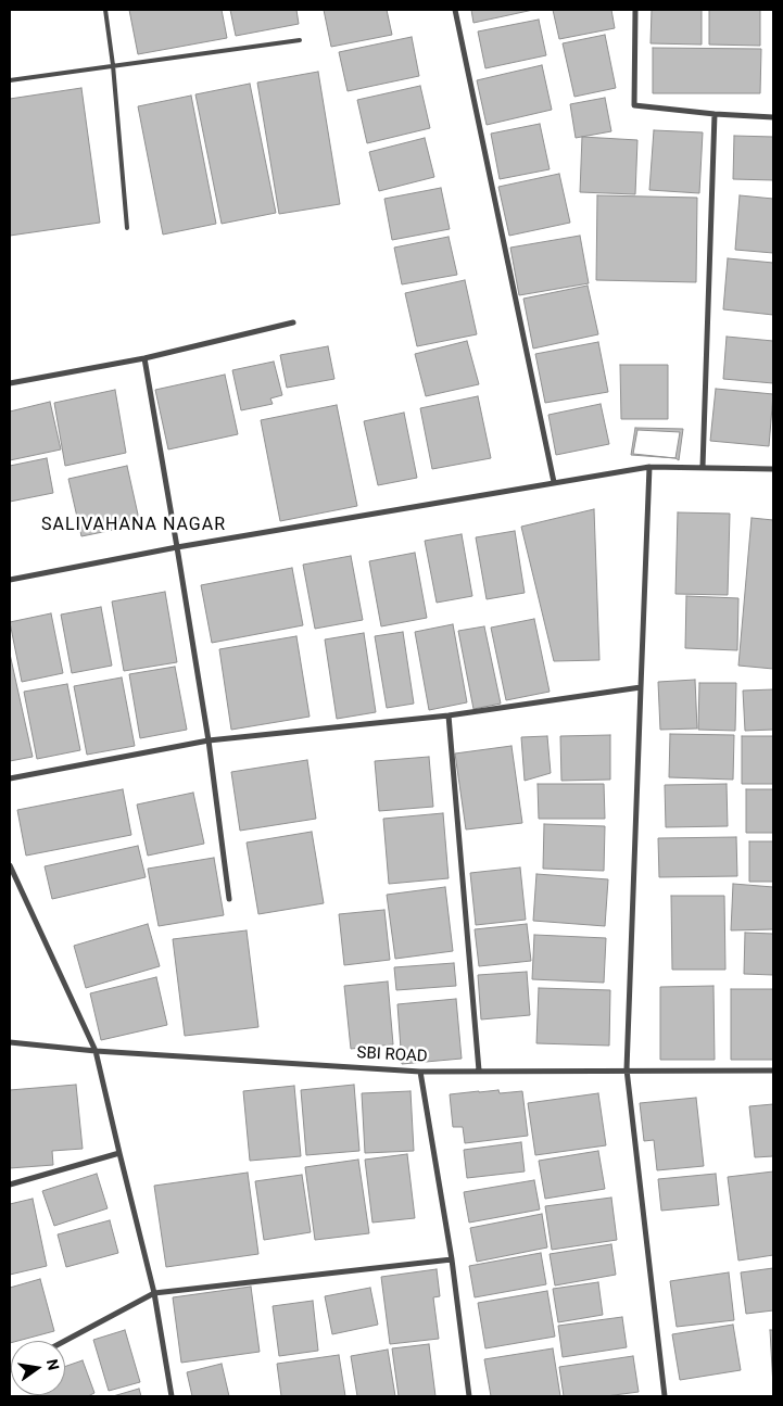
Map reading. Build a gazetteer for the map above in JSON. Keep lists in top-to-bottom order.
{
  "streets": {
    "street": ["SBI ROAD"]
  },
  "districts": ["SALIVAHANA NAGAR"],
  "north": "right"
}
